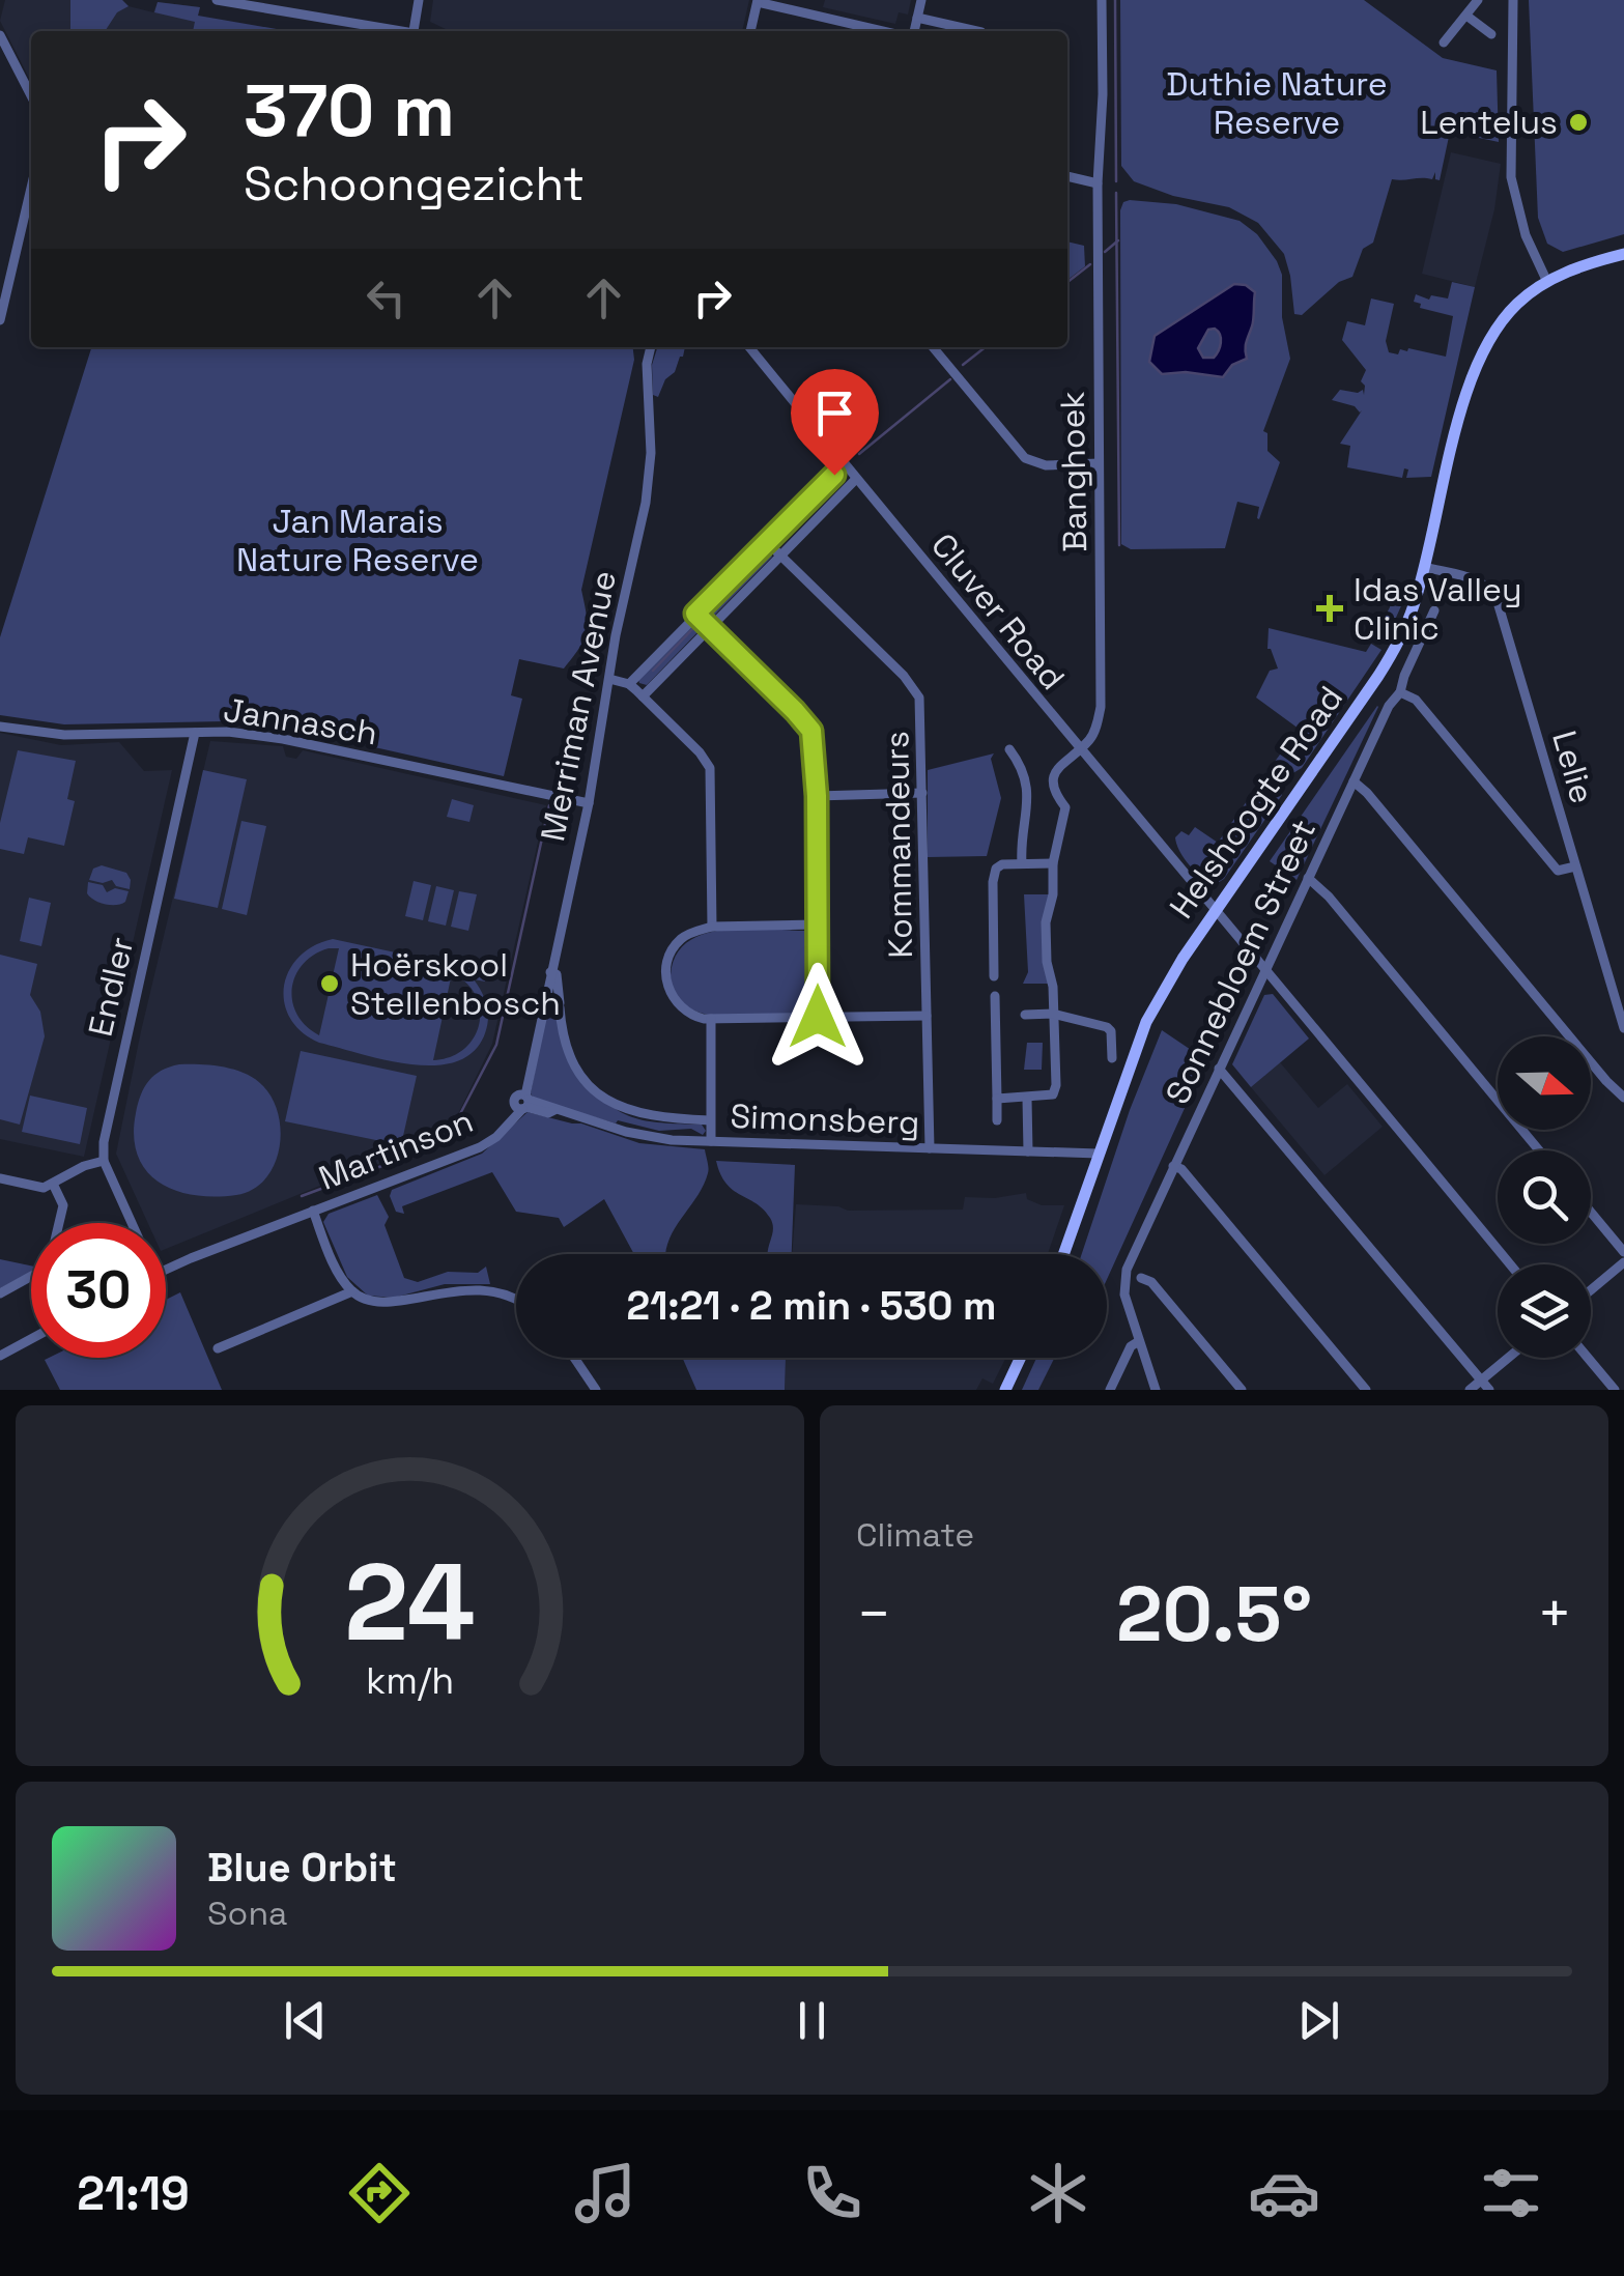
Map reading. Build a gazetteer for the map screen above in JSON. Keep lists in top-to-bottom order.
{
  "streets": {
    "main road": ["Helshoogte Road"],
    "street": [
      "Banghoek",
      "Cluver Road",
      "Merriman Avenue",
      "Jannasch",
      "Lelie",
      "Kommandeurs",
      "Sonnebloem Street",
      "Endler",
      "Simonsberg",
      "Martinson"
    ]
  },
  "crossings": [
    ["Banghoek", "Cluver Road"],
    ["Cluver Road", "Helshoogte Road"],
    ["Cluver Road", "Sonnebloem Street"],
    ["Merriman Avenue", "Jannasch"],
    ["Merriman Avenue", "Simonsberg"],
    ["Merriman Avenue", "Martinson"],
    ["Jannasch", "Endler"],
    ["Lelie", "Helshoogte Road"],
    ["Helshoogte Road", "Simonsberg"],
    ["Kommandeurs", "Simonsberg"],
    ["Simonsberg", "Martinson"]
  ],
  "parks": ["Duthie Nature Reserve", "Jan Marais Nature Reserve"],
  "places": {
    "other": ["Lentelus", "Hoërskool Stellenbosch"],
    "health": ["Idas Valley Clinic"]
  },
  "north": "right",
  "page": {
    "turn": ["370 m", "Schoongezicht"],
    "limit": "30",
    "trip": "21:21 · 2 min · 530 m",
    "tile": "Climate",
    "heat": ["−", "20.5°", "+"],
    "song": ["Blue Orbit", "Sona"],
    "tabs": "21:19",
    "gauge": ["24", "km/h"]
  }
}
